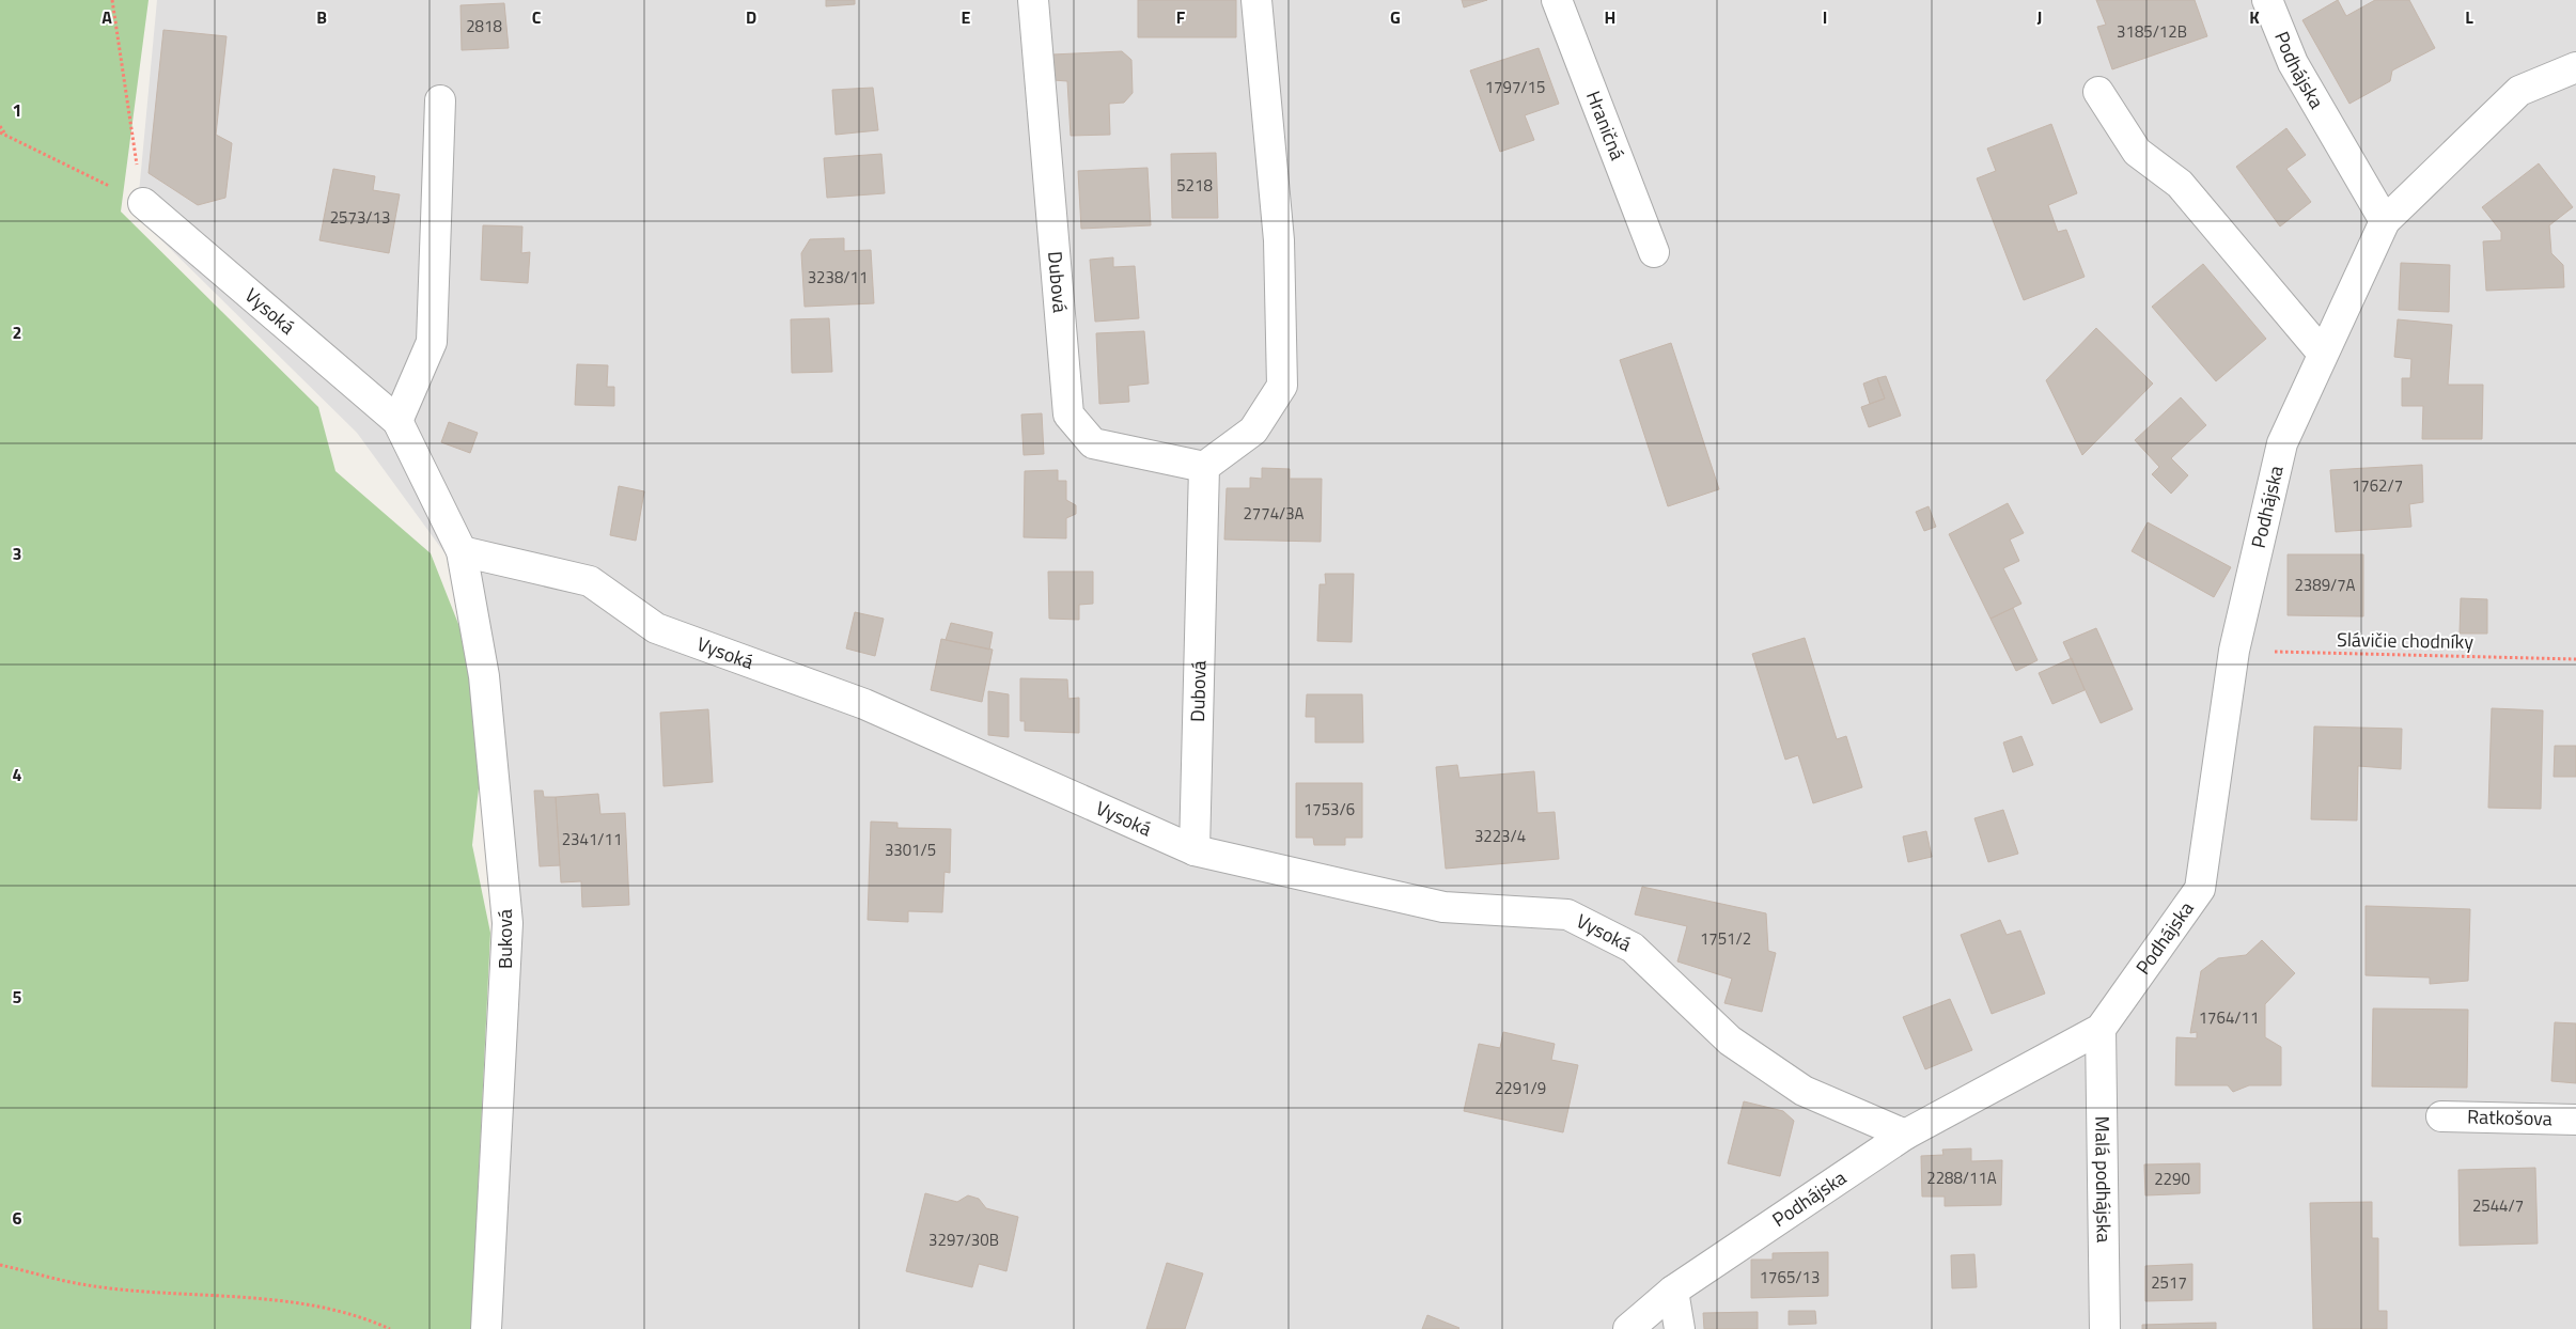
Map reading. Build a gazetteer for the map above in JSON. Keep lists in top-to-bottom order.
{
  "streets": {
    "street": [
      "Podhájska",
      "Hraničná",
      "Dubová",
      "Vysoká",
      "Buková",
      "Ratkošova",
      "Malá podhájska"
    ],
    "path": ["Slávičie chodníky"]
  },
  "crossings": [
    ["Podhájska", "Vysoká"],
    ["Podhájska", "Slávičie chodníky"],
    ["Podhájska", "Malá podhájska"],
    ["Dubová", "Vysoká"],
    ["Vysoká", "Buková"]
  ],
  "house_numbers": [
    "2818",
    "3185/12B",
    "1797/15",
    "5218",
    "2573/13",
    "3238/11",
    "1762/7",
    "2774/3A",
    "2389/7A",
    "1753/6",
    "3223/4",
    "2341/11",
    "3301/5",
    "1751/2",
    "1764/11",
    "2291/9",
    "2288/11A",
    "2290",
    "2544/7",
    "3297/30B",
    "1765/13",
    "2517"
  ],
  "grid": {
    "columns": [
      "A",
      "B",
      "C",
      "D",
      "E",
      "F",
      "G",
      "H",
      "I",
      "J",
      "K",
      "L"
    ],
    "rows": [
      "1",
      "2",
      "3",
      "4",
      "5",
      "6"
    ]
  }
}
